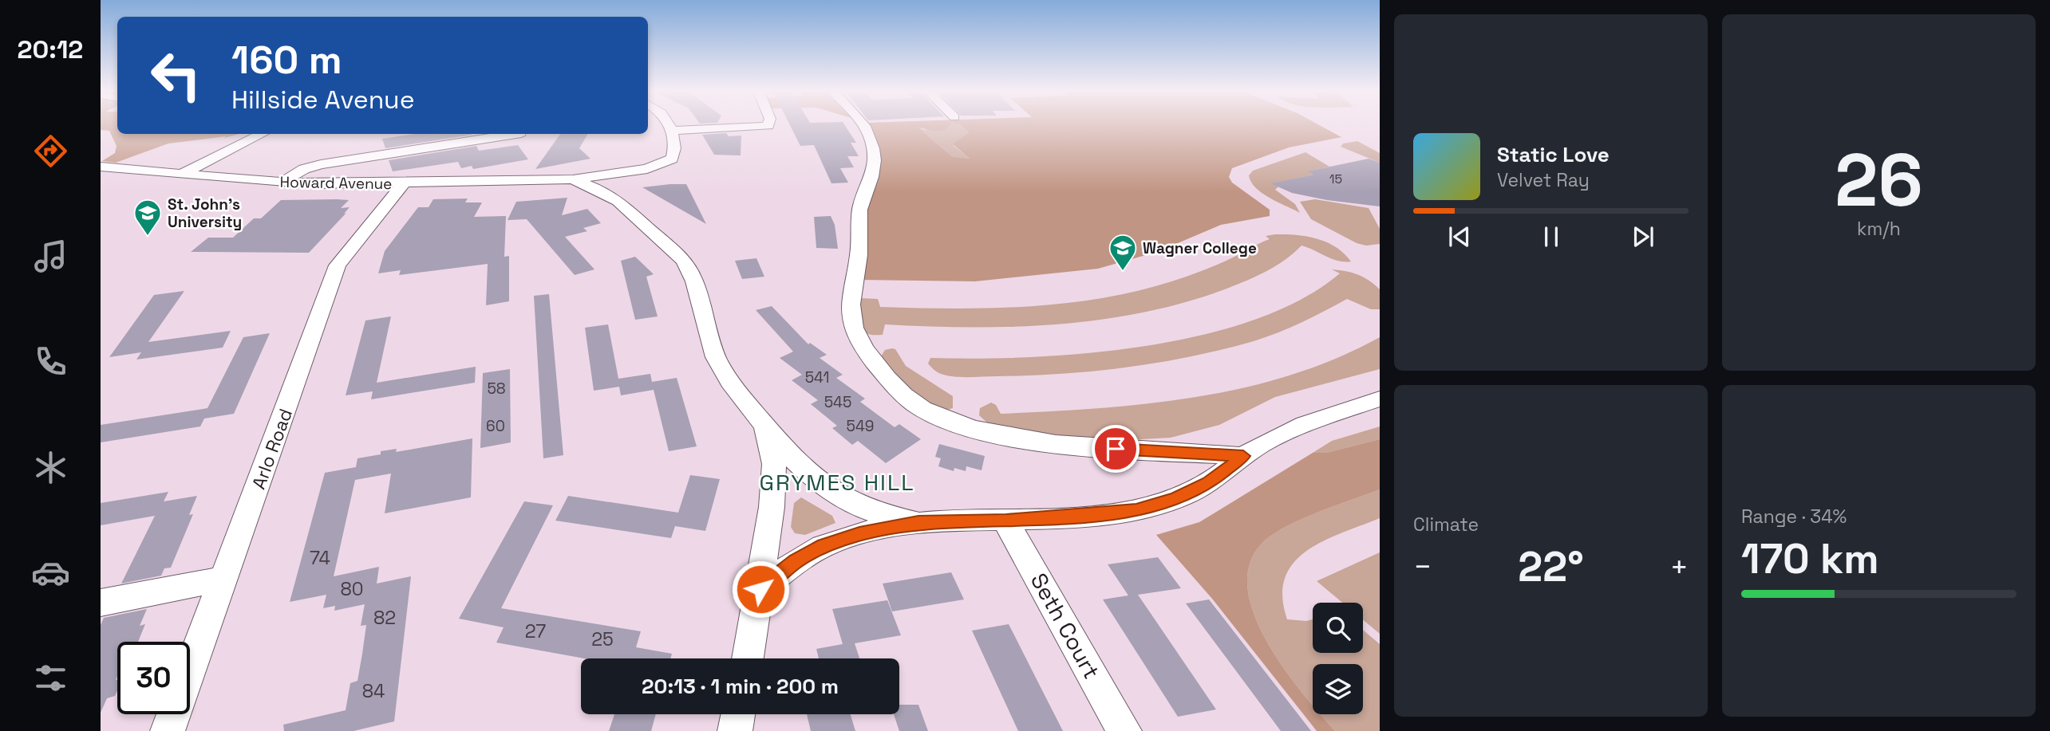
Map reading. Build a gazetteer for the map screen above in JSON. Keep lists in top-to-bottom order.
{
  "streets": {
    "street": ["Howard Avenue", "Arlo Road", "Seth Court"]
  },
  "crossings": [
    ["Howard Avenue", "Arlo Road"],
    ["Howard Avenue", "Seth Court"]
  ],
  "districts": ["GRYMES HILL"],
  "places": {
    "school or university": ["St. John's University", "Wagner College"]
  },
  "house_numbers": [
    "15",
    "541",
    "58",
    "545",
    "60",
    "549",
    "74",
    "80",
    "82",
    "27",
    "25",
    "84"
  ],
  "page": {
    "tabs": "20:12",
    "tile": [
      ["26", "km/h"],
      "Climate",
      ["Range · 34%", "170 km"]
    ],
    "turn": ["160 m", "Hillside Avenue"],
    "song": ["Static Love", "Velvet Ray"],
    "heat": ["−", "22°", "+"],
    "limit": "30",
    "trip": "20:13 · 1 min · 200 m"
  }
}
